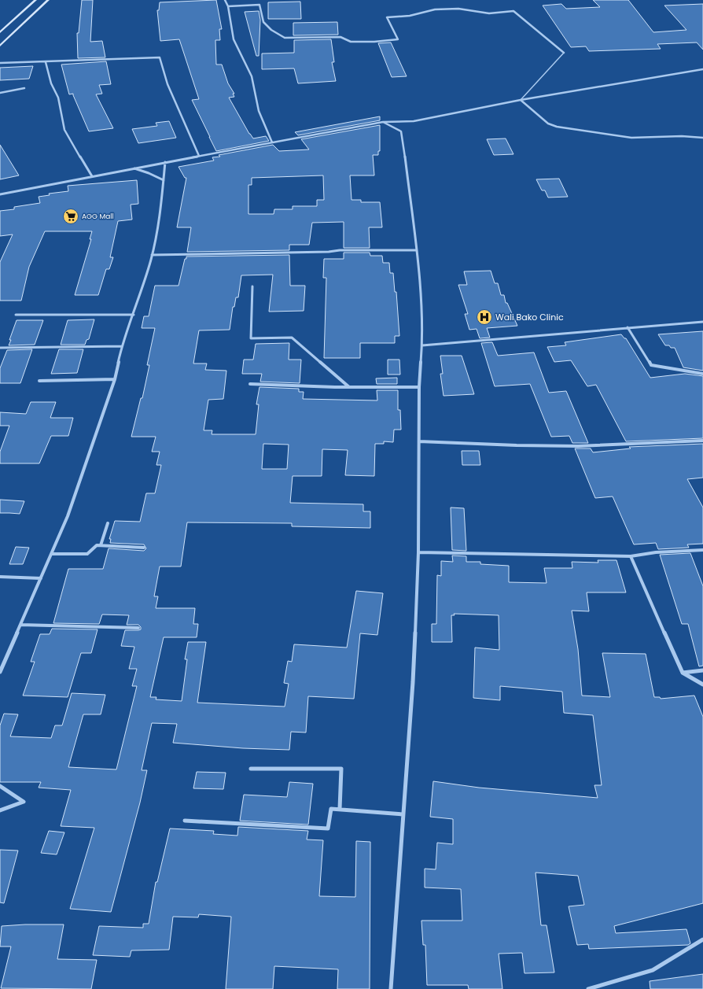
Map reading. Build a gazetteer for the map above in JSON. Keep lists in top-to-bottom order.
{
  "places": {
    "supermarket": ["AGG Mall"],
    "hospital": ["Wali Bako Clinic"]
  }
}
